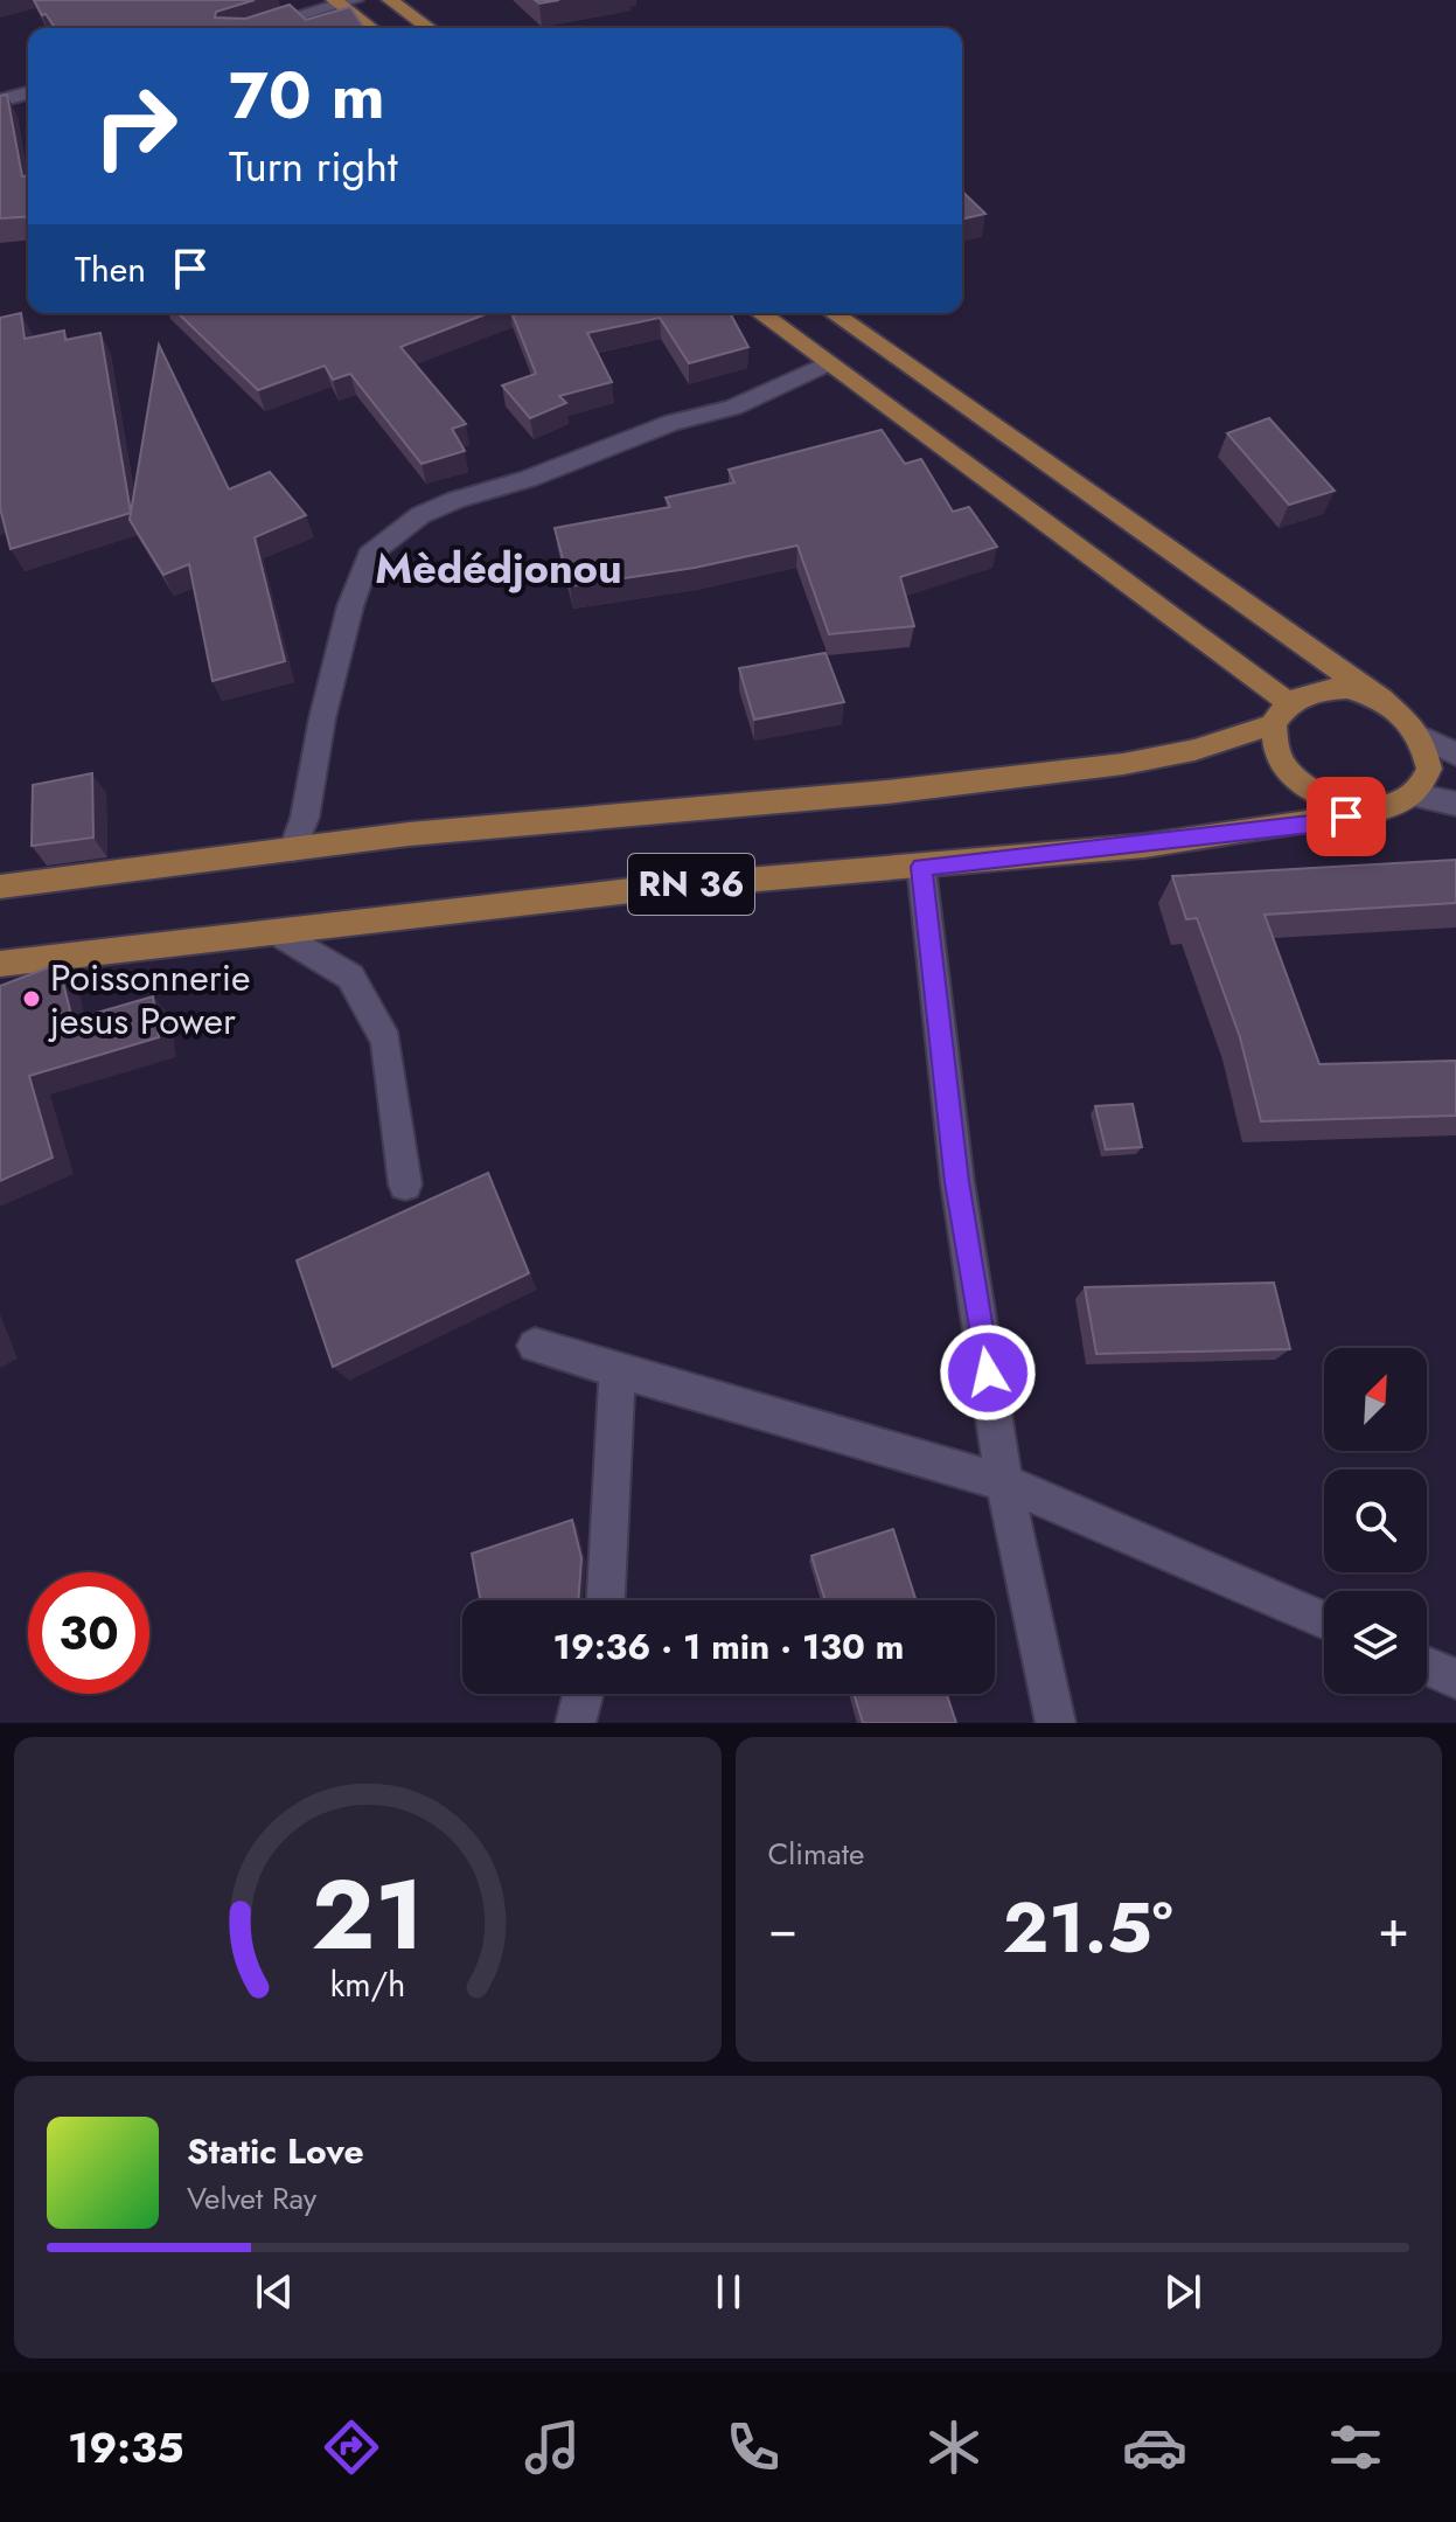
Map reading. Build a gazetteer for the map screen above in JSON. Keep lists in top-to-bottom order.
{
  "streets": {
    "main road": ["RN 36"]
  },
  "districts": ["Mèdédjonou"],
  "places": ["Poissonnerie jesus Power"],
  "north": "top right",
  "page": {
    "turn": ["70 m", "Turn right"],
    "then": "Then",
    "limit": "30",
    "trip": "19:36 · 1 min · 130 m",
    "tile": "Climate",
    "heat": ["−", "21.5°", "+"],
    "song": ["Static Love", "Velvet Ray"],
    "tabs": "19:35",
    "gauge": ["21", "km/h"]
  }
}
